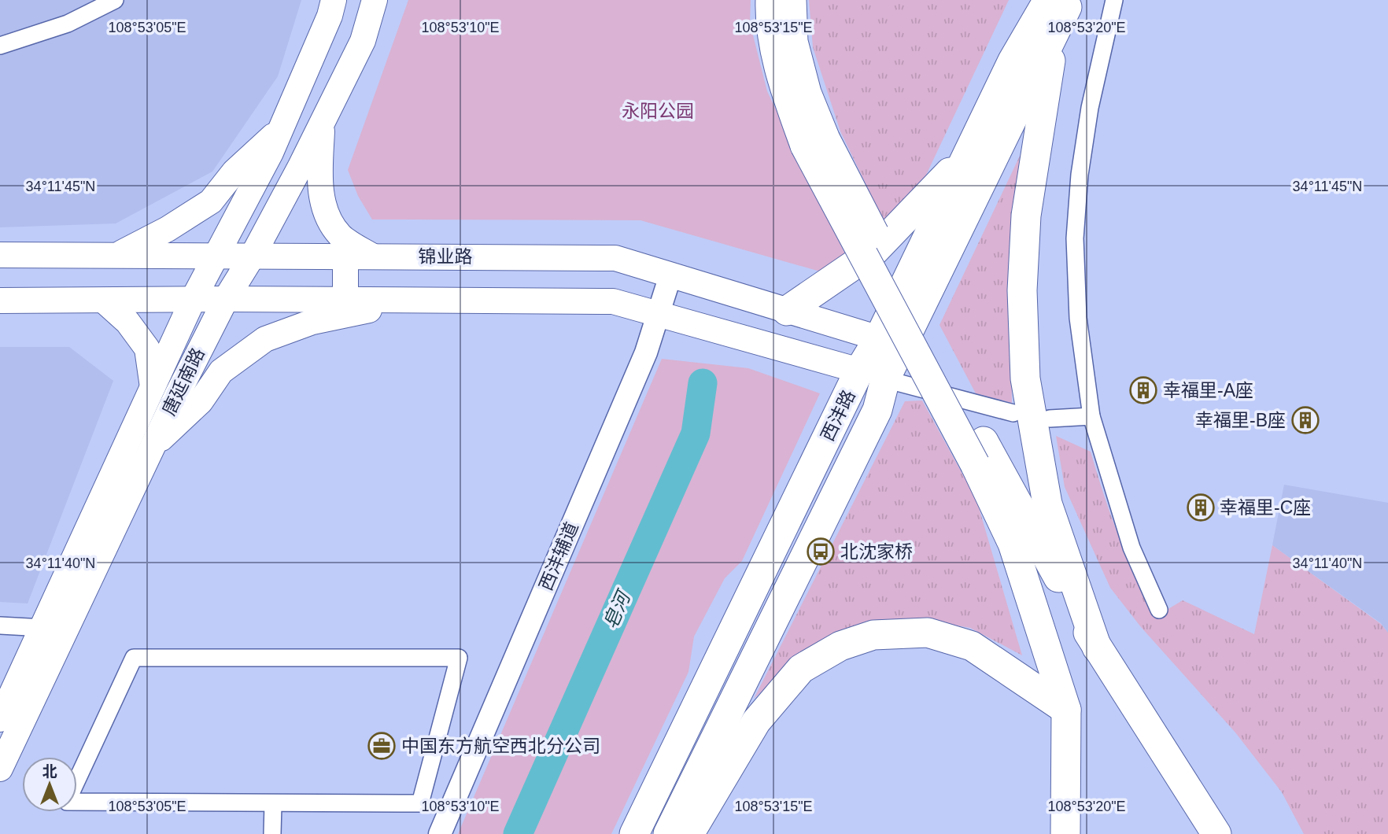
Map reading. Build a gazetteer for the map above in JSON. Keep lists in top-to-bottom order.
{
  "streets": {
    "highway": ["西沣路"],
    "main road": ["锦业路", "唐延南路"],
    "street": ["西沣辅道"]
  },
  "crossings": [
    ["锦业路", "唐延南路"],
    ["锦业路", "西沣路"],
    ["锦业路", "西沣辅道"]
  ],
  "water": ["皂河"],
  "parks": ["永阳公园"],
  "places": {
    "building": ["幸福里-A座", "幸福里-B座", "幸福里-C座"],
    "bus stop": ["北沈家桥"],
    "office": ["中国东方航空西北分公司"]
  },
  "north": "top",
  "coordinates": [
    "108°53'05\"E",
    "108°53'10\"E",
    "108°53'15\"E",
    "108°53'20\"E",
    "34°11'45\"N",
    "34°11'40\"N"
  ]
}
